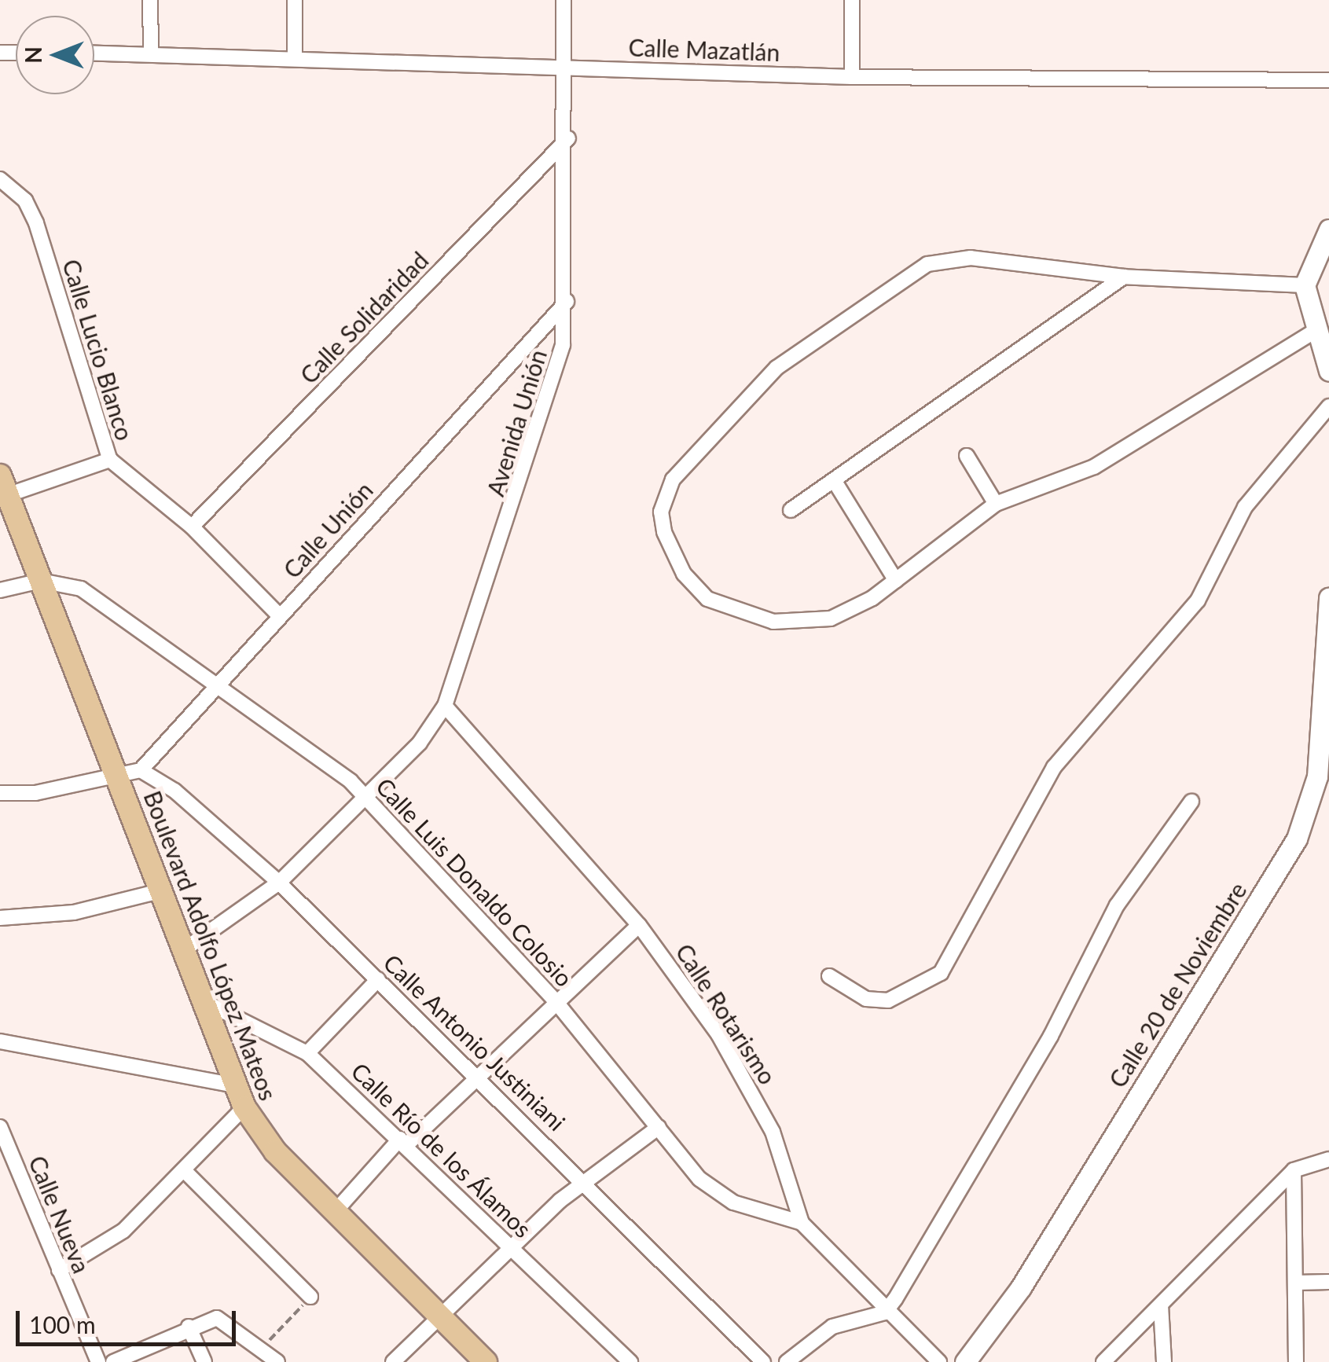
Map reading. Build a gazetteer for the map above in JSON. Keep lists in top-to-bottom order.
{
  "streets": {
    "main road": ["Boulevard Adolfo López Mateos"],
    "street": [
      "Calle Mazatlán",
      "Calle Solidaridad",
      "Calle Lucio Blanco",
      "Avenida Unión",
      "Calle Unión",
      "Calle Luis Donaldo Colosio",
      "Calle 20 de Noviembre",
      "Calle Rotarismo",
      "Calle Antonio Justiniani",
      "Calle Río de los Álamos",
      "Calle Nueva"
    ]
  },
  "crossings": [
    ["Calle Mazatlán", "Avenida Unión"],
    ["Calle Solidaridad", "Calle Lucio Blanco"],
    ["Calle Solidaridad", "Avenida Unión"],
    ["Calle Lucio Blanco", "Calle Unión"],
    ["Avenida Unión", "Calle Unión"],
    ["Avenida Unión", "Calle Rotarismo"],
    ["Calle Unión", "Calle Luis Donaldo Colosio"],
    ["Calle Unión", "Calle Antonio Justiniani"],
    ["Calle Luis Donaldo Colosio", "Boulevard Adolfo López Mateos"],
    ["Calle Luis Donaldo Colosio", "Calle Rotarismo"],
    ["Boulevard Adolfo López Mateos", "Calle Río de los Álamos"]
  ],
  "scale_bar": "100 m",
  "north": "left"
}
